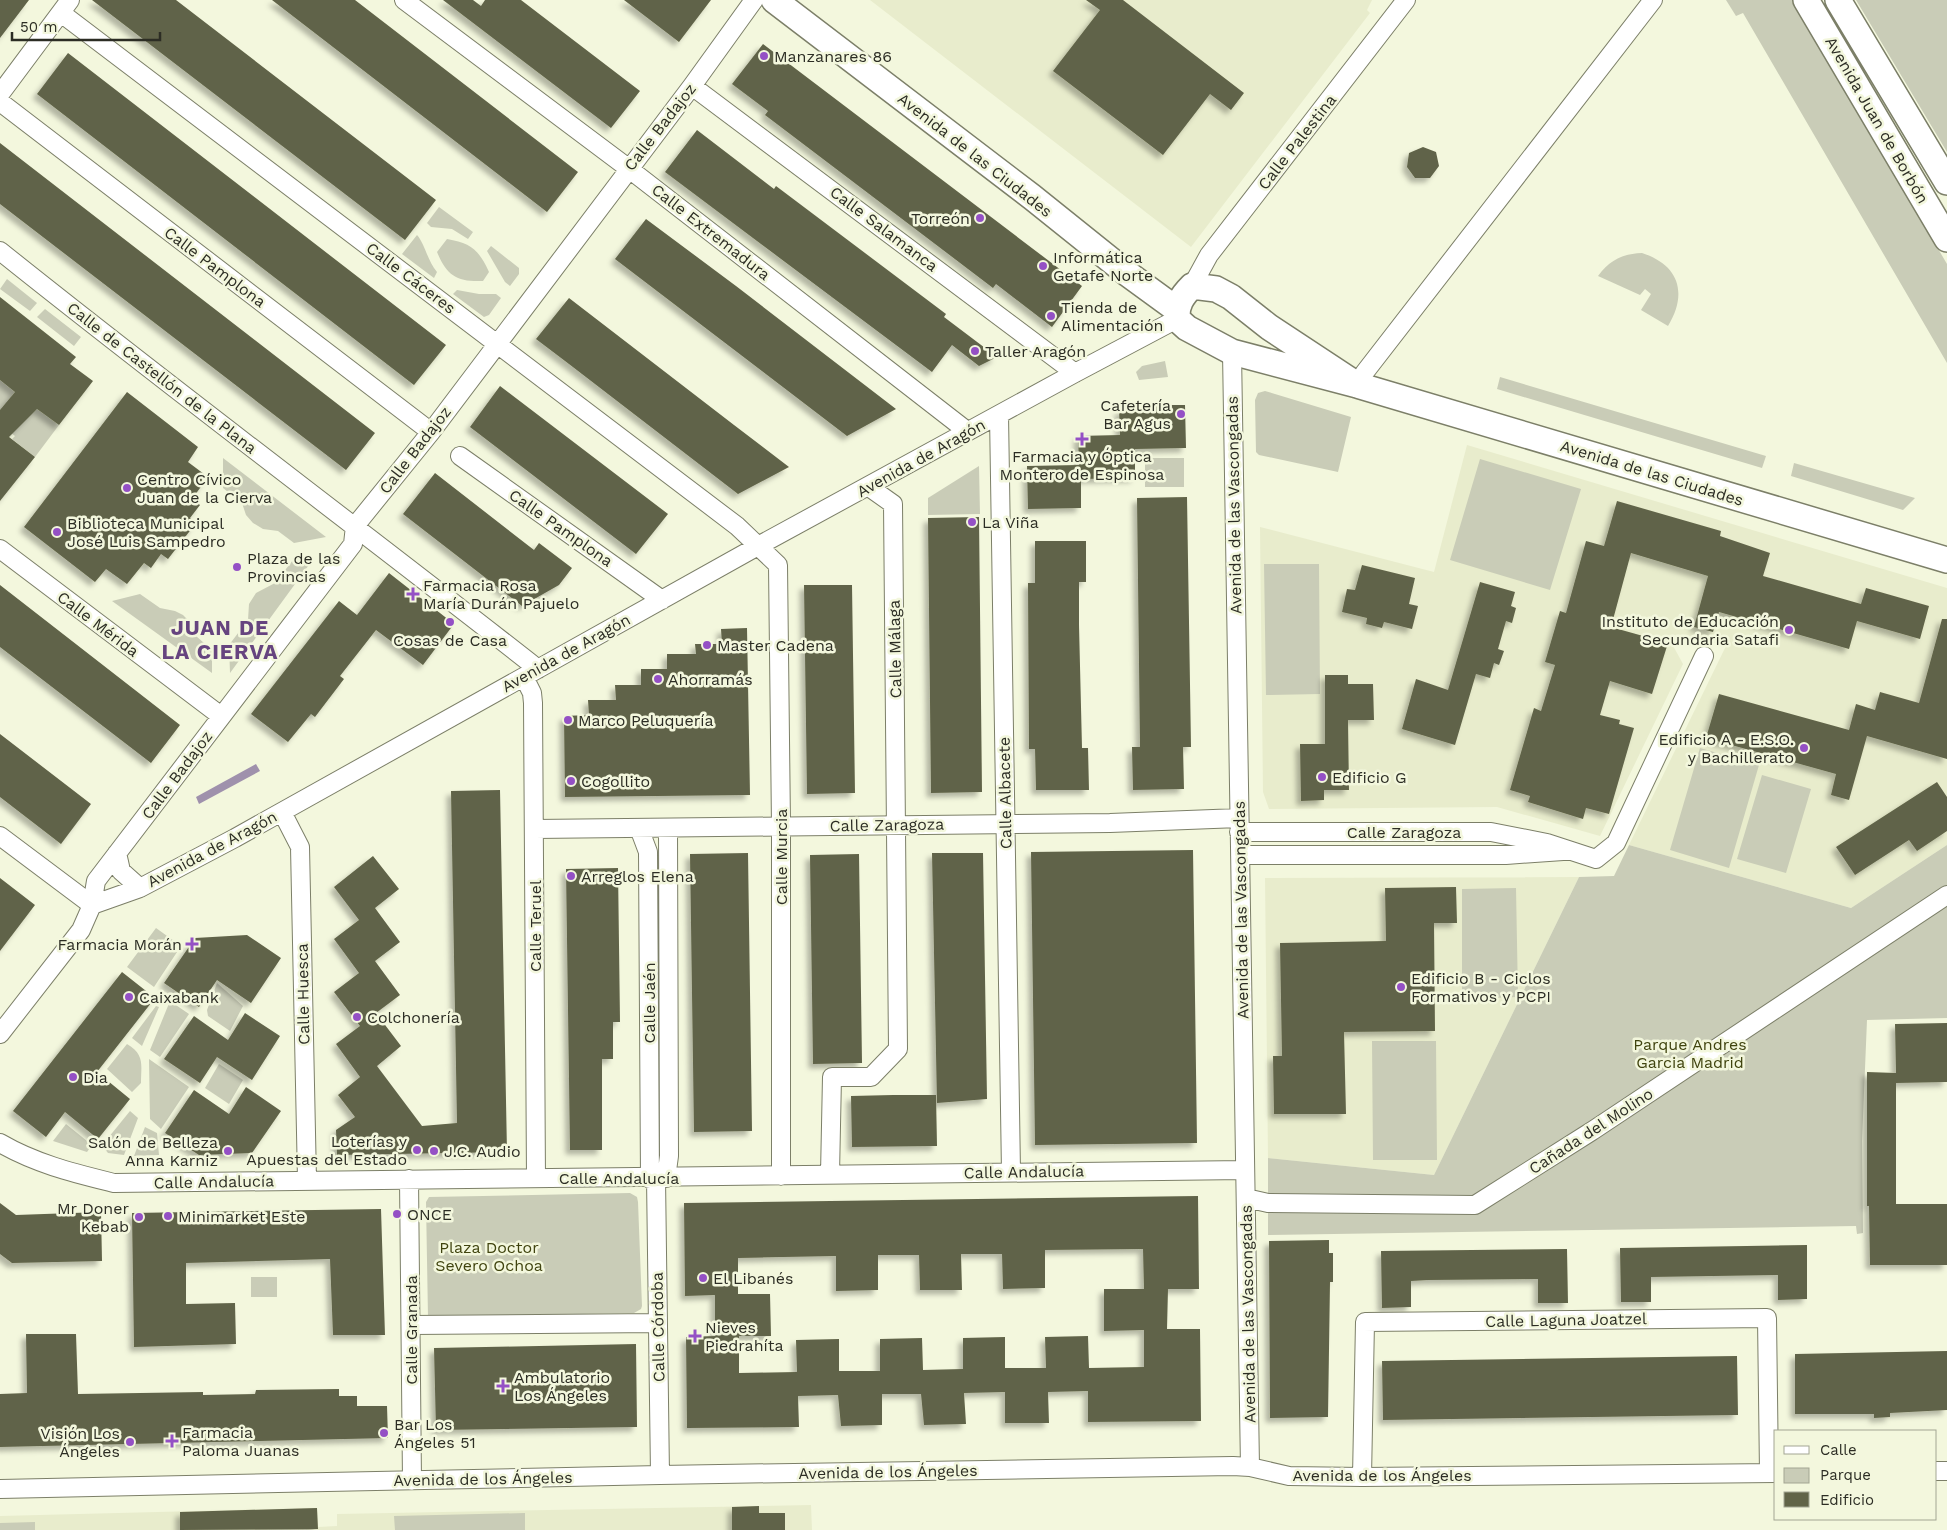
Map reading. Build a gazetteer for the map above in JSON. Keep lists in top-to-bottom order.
{
  "streets": {
    "street": [
      "Avenida Juan de Borbón",
      "Calle Badajoz",
      "Calle Palestina",
      "Avenida de las Ciudades",
      "Calle Salamanca",
      "Calle Extremadura",
      "Calle Pamplona",
      "Calle Cáceres",
      "Calle de Castellón de la Plana",
      "Avenida de Aragón",
      "Avenida de las Vascongadas",
      "Calle Mérida",
      "Calle Málaga",
      "Calle Albacete",
      "Calle Zaragoza",
      "Calle Murcia",
      "Calle Teruel",
      "Calle Huesca",
      "Calle Jaén",
      "Cañada del Molino",
      "Calle Andalucía",
      "Calle Laguna Joatzel",
      "Calle Córdoba",
      "Calle Granada",
      "Avenida de los Ángeles"
    ]
  },
  "crossings": [
    ["Calle Badajoz", "Calle Salamanca"],
    ["Calle Badajoz", "Calle Extremadura"],
    ["Calle Badajoz", "Calle Pamplona"],
    ["Calle Badajoz", "Calle Cáceres"],
    ["Calle Badajoz", "Calle de Castellón de la Plana"],
    ["Calle Badajoz", "Avenida de Aragón"],
    ["Calle Badajoz", "Calle Mérida"],
    ["Calle Palestina", "Avenida de las Ciudades"],
    ["Avenida de las Ciudades", "Avenida de Aragón"],
    ["Avenida de las Ciudades", "Avenida de las Vascongadas"],
    ["Calle Salamanca", "Avenida de Aragón"],
    ["Calle Extremadura", "Avenida de Aragón"],
    ["Calle Pamplona", "Avenida de Aragón"],
    ["Calle Cáceres", "Avenida de Aragón"],
    ["Calle Cáceres", "Calle Murcia"],
    ["Calle de Castellón de la Plana", "Avenida de Aragón"],
    ["Calle de Castellón de la Plana", "Calle Teruel"],
    ["Avenida de Aragón", "Calle Málaga"],
    ["Avenida de Aragón", "Calle Albacete"],
    ["Avenida de Aragón", "Calle Murcia"],
    ["Avenida de Aragón", "Calle Teruel"],
    ["Avenida de Aragón", "Calle Huesca"],
    ["Avenida de las Vascongadas", "Calle Zaragoza"],
    ["Avenida de las Vascongadas", "Cañada del Molino"],
    ["Avenida de las Vascongadas", "Calle Andalucía"],
    ["Avenida de las Vascongadas", "Avenida de los Ángeles"],
    ["Calle Málaga", "Calle Zaragoza"],
    ["Calle Albacete", "Calle Zaragoza"],
    ["Calle Albacete", "Calle Andalucía"],
    ["Calle Zaragoza", "Calle Murcia"],
    ["Calle Zaragoza", "Calle Teruel"],
    ["Calle Zaragoza", "Calle Jaén"],
    ["Calle Murcia", "Calle Andalucía"],
    ["Calle Teruel", "Calle Andalucía"],
    ["Calle Huesca", "Calle Andalucía"],
    ["Calle Jaén", "Calle Andalucía"],
    ["Calle Jaén", "Calle Córdoba"],
    ["Calle Andalucía", "Calle Córdoba"],
    ["Calle Andalucía", "Calle Granada"],
    ["Calle Laguna Joatzel", "Avenida de los Ángeles"],
    ["Calle Córdoba", "Avenida de los Ángeles"],
    ["Calle Granada", "Avenida de los Ángeles"]
  ],
  "districts": ["JUAN DE LA CIERVA"],
  "parks": ["Parque Andres Garcia Madrid", "Plaza Doctor Severo Ochoa"],
  "places": {
    "other": [
      "Manzanares 86",
      "Torreón",
      "Informática Getafe Norte",
      "Tienda de Alimentación",
      "Taller Aragón",
      "Cafetería Bar Agus",
      "Centro Cívico Juan de la Cierva",
      "La Viña",
      "Biblioteca Municipal José Luis Sampedro",
      "Plaza de las Provincias",
      "Cosas de Casa",
      "Instituto de Educación Secundaria Satafi",
      "Master Cadena",
      "Ahorramás",
      "Marco Peluquería",
      "Edificio A - E.S.O. y Bachillerato",
      "Edificio G",
      "Cogollito",
      "Arreglos Elena",
      "Edificio B - Ciclos Formativos y PCPI",
      "Caixabank",
      "Colchonería",
      "Dia",
      "Loterías y Apuestas del Estado",
      "Salón de Belleza Anna Karniz",
      "J.C. Audio",
      "ONCE",
      "Minimarket Este",
      "Mr Doner Kebab",
      "El Libanés",
      "Bar Los Ángeles 51",
      "Visión Los Ángeles"
    ],
    "health": [
      "Farmacia y Óptica Montero de Espinosa",
      "Farmacia Rosa María Durán Pajuelo",
      "Farmacia Morán",
      "Nieves Piedrahíta",
      "Ambulatorio Los Ángeles",
      "Farmacia Paloma Juanas"
    ]
  },
  "legend": ["Calle", "Parque", "Edificio"],
  "scale_bar": "50 m"
}
